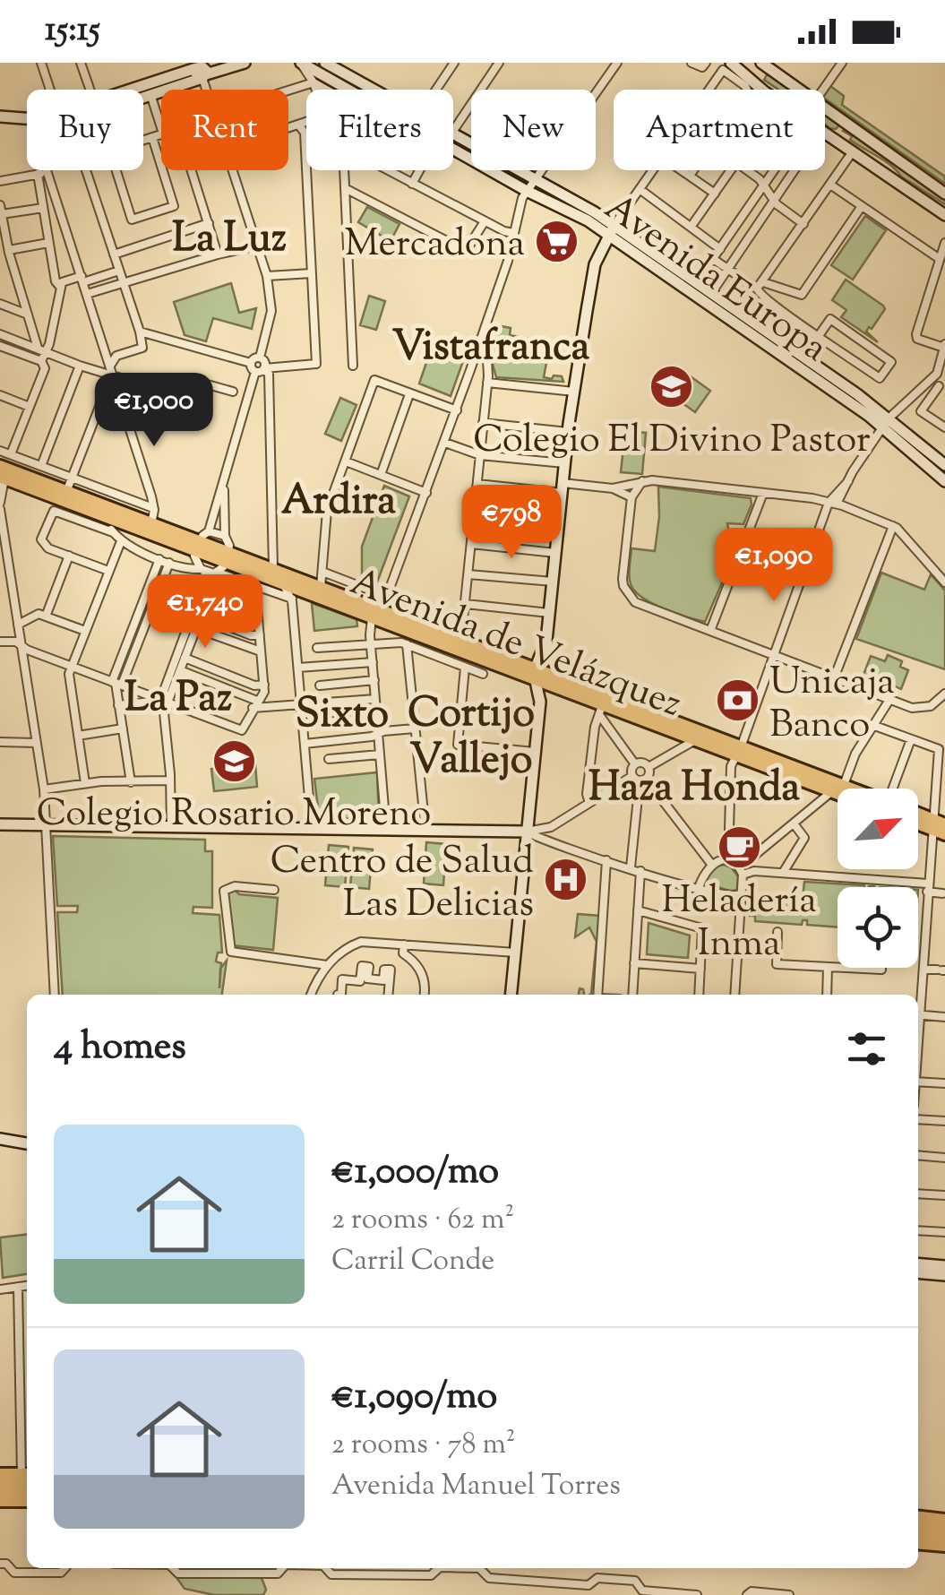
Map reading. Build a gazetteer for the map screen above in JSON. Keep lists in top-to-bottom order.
{
  "streets": {
    "main road": ["Avenida Europa", "Avenida de Velázquez"]
  },
  "districts": [
    "La Luz",
    "Vistafranca",
    "Ardira",
    "La Paz",
    "Cortijo Vallejo",
    "Sixto",
    "Haza Honda"
  ],
  "places": {
    "supermarket": ["Mercadona"],
    "school or university": ["Colegio El Divino Pastor", "Colegio Rosario Moreno"],
    "bank": ["Unicaja Banco"],
    "cafe": ["Heladería Inma"],
    "hospital": ["Centro de Salud Las Delicias"]
  },
  "north": "top right",
  "page": {
    "status": "15:15",
    "chip": [
      "Buy",
      "Rent",
      "Filters",
      "New",
      "Apartment"
    ],
    "price": [
      "€1,000",
      "€798",
      "€1,090",
      "€1,740"
    ],
    "heading": "4 homes",
    "list": [
      {
        "name": "€1,000/mo",
        "note": "2 rooms · 62 m² · Carril Conde"
      },
      {
        "name": "€1,090/mo",
        "note": "2 rooms · 78 m² · Avenida Manuel Torres"
      }
    ]
  }
}
